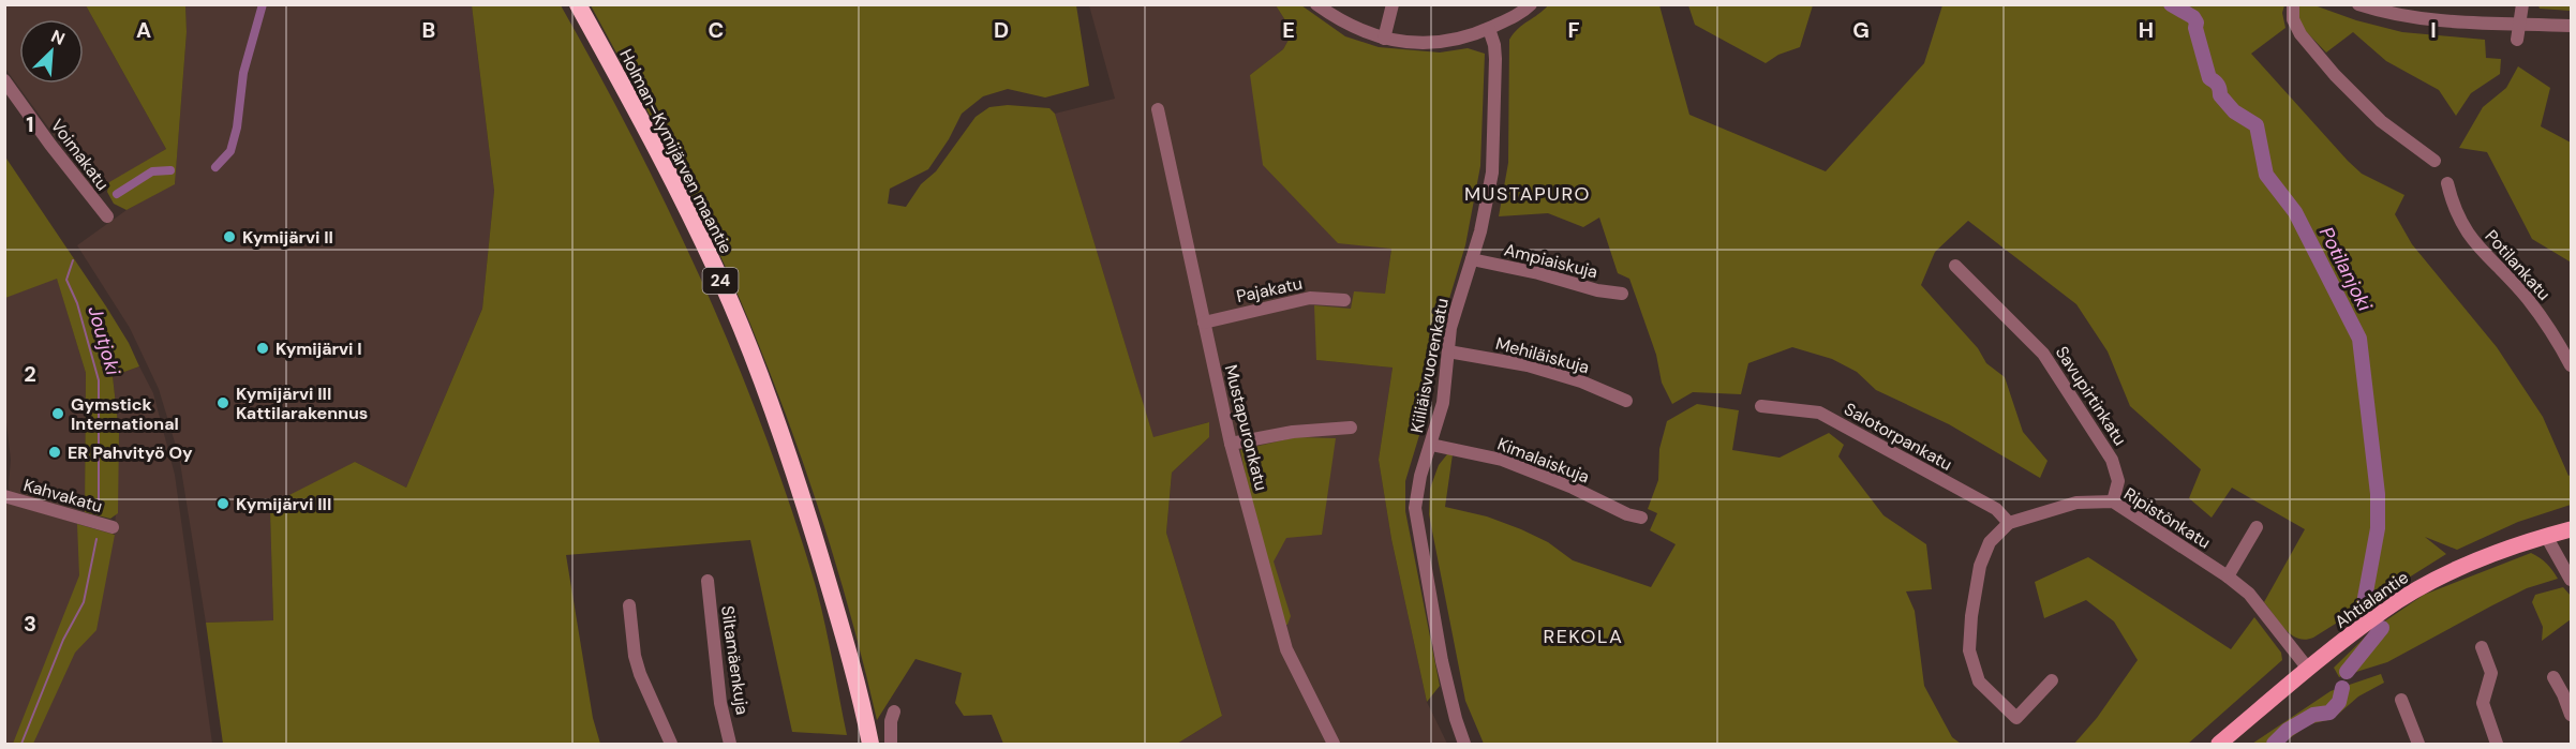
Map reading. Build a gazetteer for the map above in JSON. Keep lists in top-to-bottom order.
{
  "streets": {
    "highway": ["Holman–Kymijärven maantie", "24"],
    "main road": ["Ahtialantie"],
    "street": [
      "Voimakatu",
      "Ampiaiskuja",
      "Potilankatu",
      "Pajakatu",
      "Mehiläiskuja",
      "Kiiliäisvuorenkatu",
      "Savupirtinkatu",
      "Mustapuronkatu",
      "Salotorpankatu",
      "Kimalaiskuja",
      "Kahvakatu",
      "Ripistönkatu",
      "Siltamäenkuja"
    ]
  },
  "crossings": [
    ["Ampiaiskuja", "Kiiliäisvuorenkatu"],
    ["Pajakatu", "Mustapuronkatu"],
    ["Mehiläiskuja", "Kiiliäisvuorenkatu"],
    ["Kiiliäisvuorenkatu", "Kimalaiskuja"],
    ["Savupirtinkatu", "Ripistönkatu"],
    ["Salotorpankatu", "Ripistönkatu"],
    ["Ripistönkatu", "Ahtialantie"]
  ],
  "districts": ["MUSTAPURO", "REKOLA"],
  "water": ["Potilanjoki", "Joutjoki"],
  "places": [
    "Kymijärvi II",
    "Kymijärvi I",
    "Kymijärvi III Kattilarakennus",
    "Gymstick International",
    "ER Pahvityö Oy",
    "Kymijärvi III"
  ],
  "north": "top right",
  "grid": {
    "columns": [
      "A",
      "B",
      "C",
      "D",
      "E",
      "F",
      "G",
      "H",
      "I"
    ],
    "rows": ["1", "2", "3"]
  }
}
